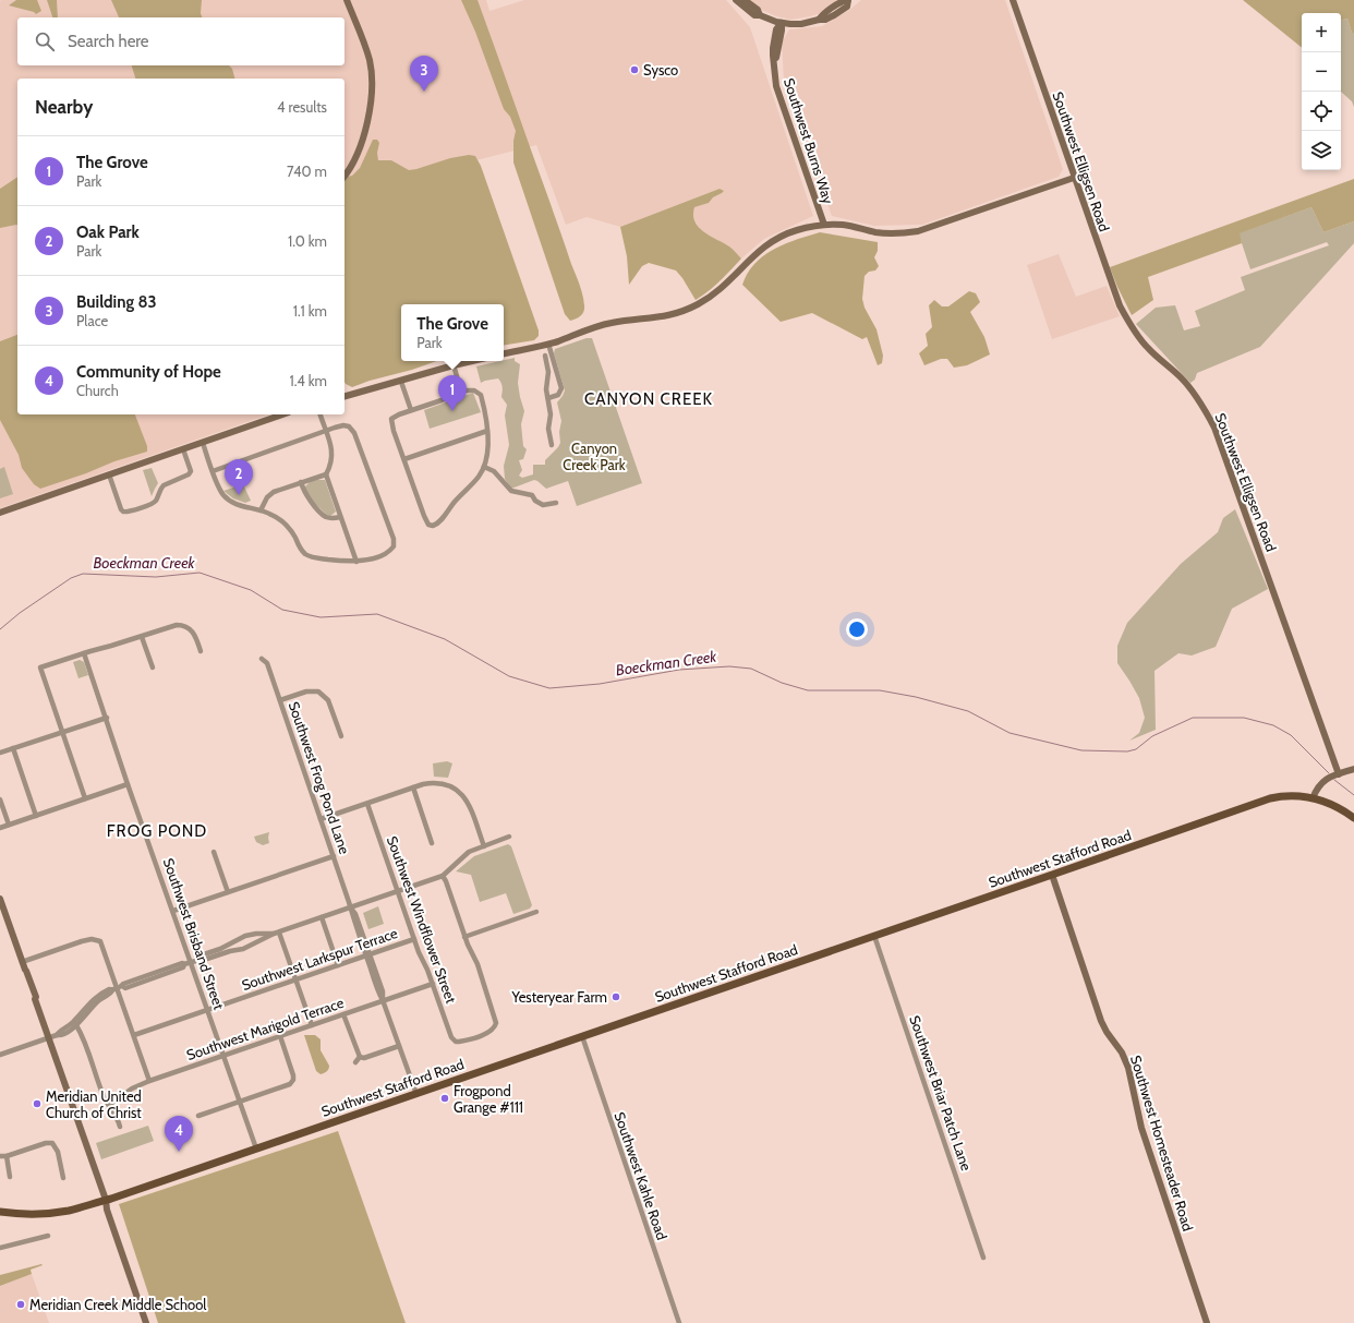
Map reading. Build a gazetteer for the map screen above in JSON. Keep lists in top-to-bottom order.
{
  "streets": {
    "main road": [
      "Southwest Burns Way",
      "Southwest Elligsen Road",
      "Southwest Stafford Road",
      "Southwest Homesteader Road"
    ],
    "street": [
      "Southwest Frog Pond Lane",
      "Southwest Windflower Street",
      "Southwest Brisband Street",
      "Southwest Larkspur Terrace",
      "Southwest Marigold Terrace",
      "Southwest Briar Patch Lane",
      "Southwest Kahle Road"
    ]
  },
  "crossings": [
    ["Southwest Frog Pond Lane", "Southwest Stafford Road"],
    ["Southwest Frog Pond Lane", "Southwest Larkspur Terrace"],
    ["Southwest Frog Pond Lane", "Southwest Marigold Terrace"],
    ["Southwest Stafford Road", "Southwest Brisband Street"],
    ["Southwest Stafford Road", "Southwest Briar Patch Lane"],
    ["Southwest Stafford Road", "Southwest Homesteader Road"],
    ["Southwest Stafford Road", "Southwest Kahle Road"],
    ["Southwest Windflower Street", "Southwest Larkspur Terrace"],
    ["Southwest Windflower Street", "Southwest Marigold Terrace"],
    ["Southwest Brisband Street", "Southwest Larkspur Terrace"],
    ["Southwest Brisband Street", "Southwest Marigold Terrace"]
  ],
  "districts": ["CANYON CREEK", "FROG POND"],
  "water": ["Boeckman Creek"],
  "parks": ["Canyon Creek Park"],
  "places": [
    "Sysco",
    "Yesteryear Farm",
    "Frogpond Grange #111",
    "Meridian United Church of Christ",
    "Meridian Creek Middle School"
  ],
  "page": {
    "map_buttons": ["+", "−"],
    "search": "Search here",
    "pins": [
      "3",
      "1",
      "2",
      "4"
    ],
    "heading": ["Nearby", "4 results"],
    "list": [
      {
        "mark": "1",
        "name": "The Grove",
        "note": "Park",
        "value": "740 m"
      },
      {
        "mark": "2",
        "name": "Oak Park",
        "note": "Park",
        "value": "1.0 km"
      },
      {
        "mark": "3",
        "name": "Building 83",
        "note": "Place",
        "value": "1.1 km"
      },
      {
        "mark": "4",
        "name": "Community of Hope",
        "note": "Church",
        "value": "1.4 km"
      }
    ],
    "popup": ["The Grove", "Park"]
  }
}
